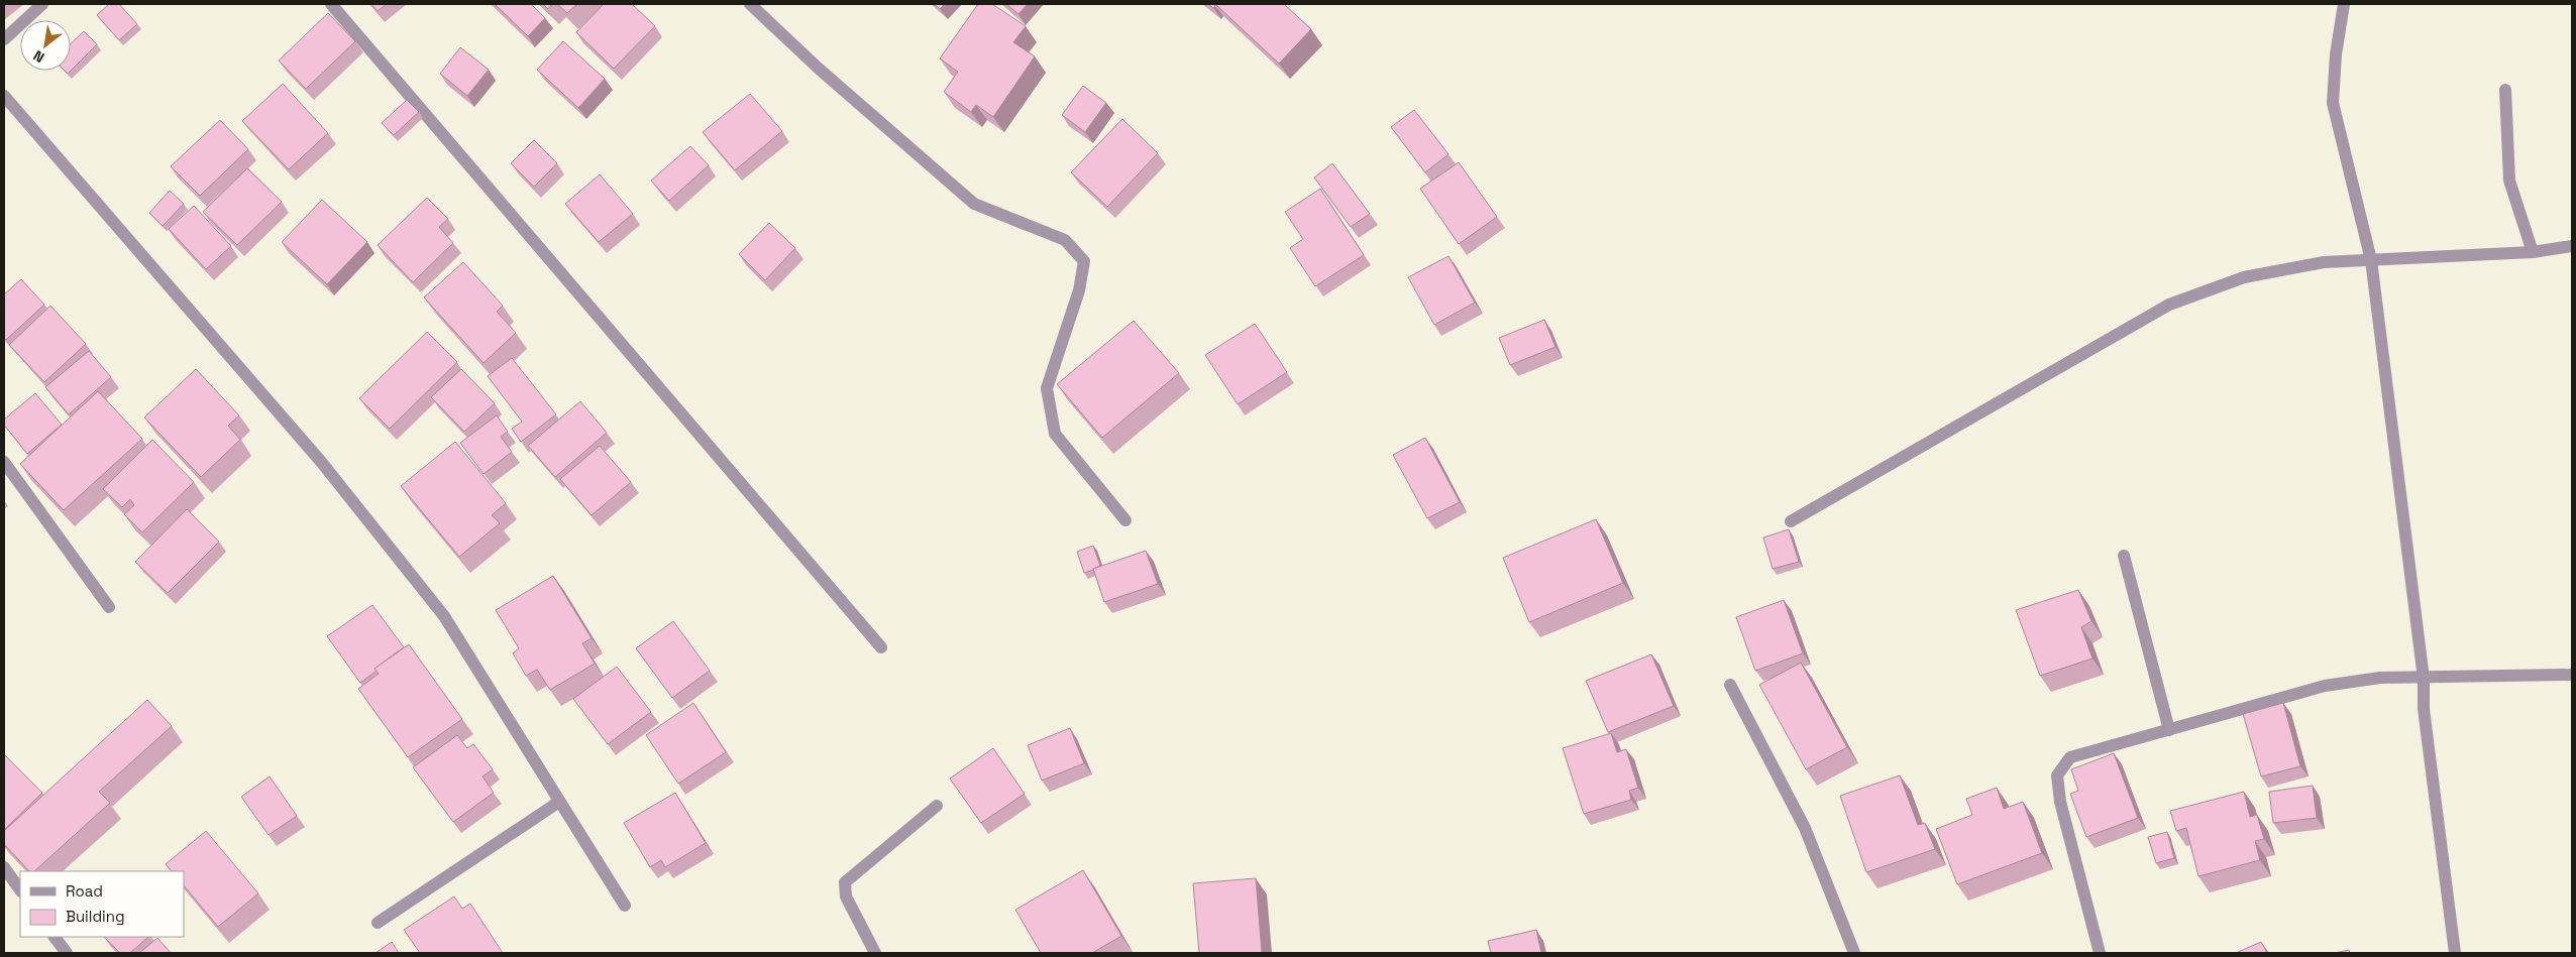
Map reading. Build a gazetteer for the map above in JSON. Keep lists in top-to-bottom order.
{
  "legend": ["Road", "Building"],
  "north": "bottom left"
}
